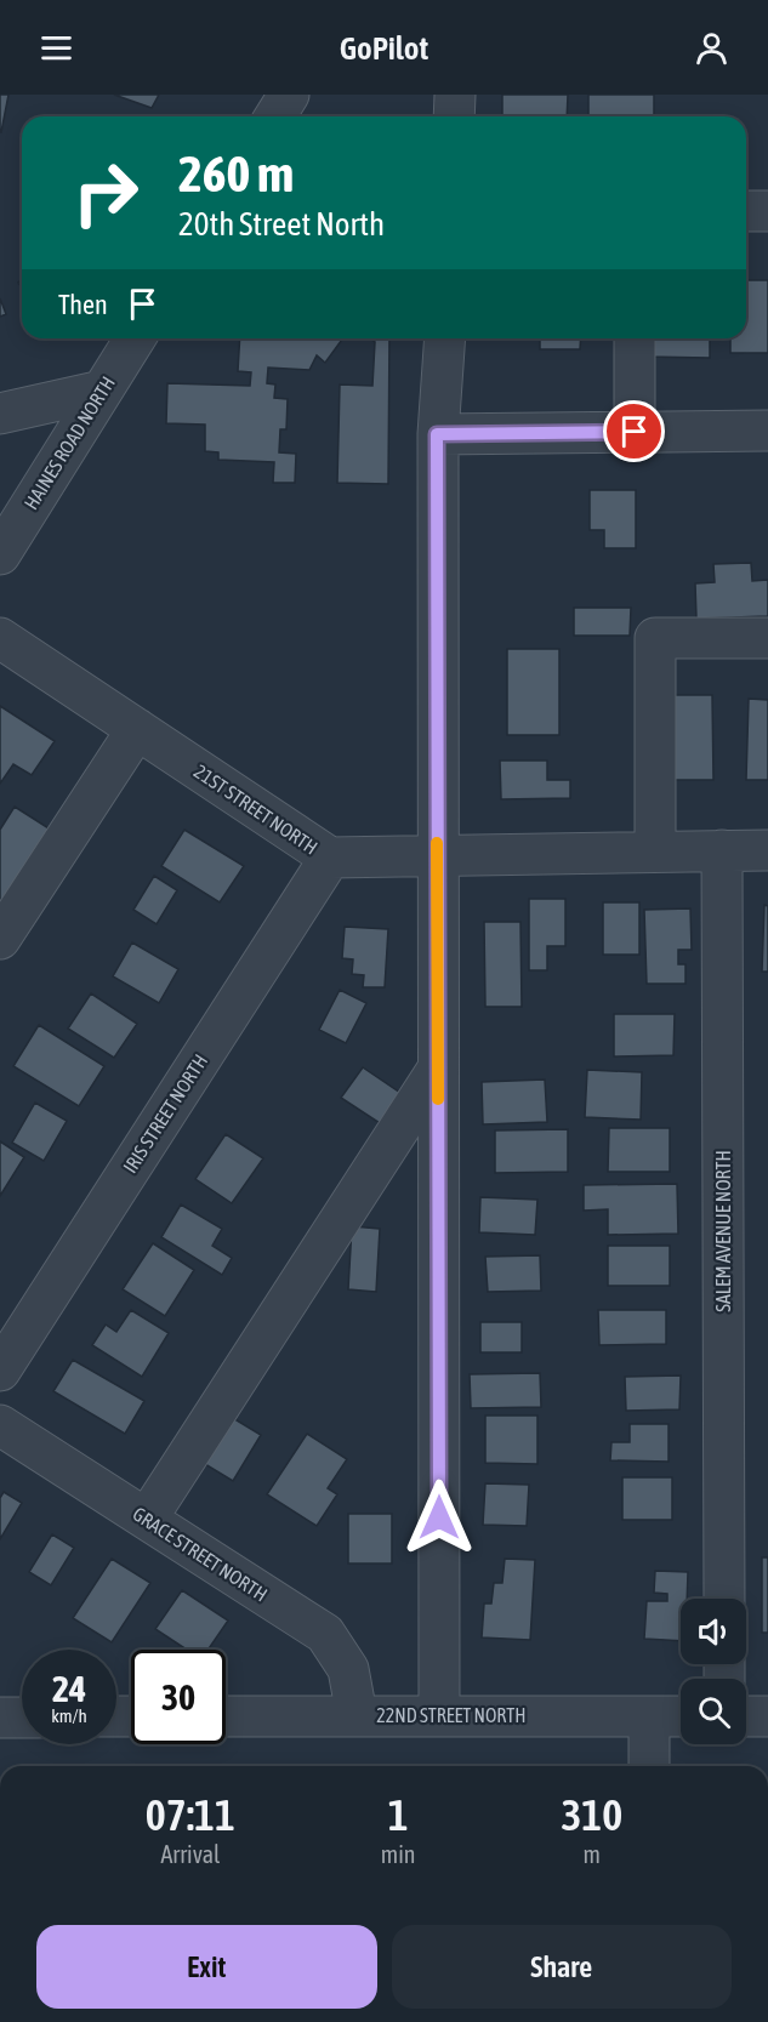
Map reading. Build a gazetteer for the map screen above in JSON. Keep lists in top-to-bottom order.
{
  "streets": {
    "street": [
      "HAINES ROAD NORTH",
      "21ST STREET NORTH",
      "IRIS STREET NORTH",
      "SALEM AVENUE NORTH",
      "GRACE STREET NORTH",
      "22ND STREET NORTH"
    ]
  },
  "crossings": [
    ["21ST STREET NORTH", "IRIS STREET NORTH"],
    ["21ST STREET NORTH", "SALEM AVENUE NORTH"],
    ["GRACE STREET NORTH", "22ND STREET NORTH"]
  ],
  "page": {
    "header": "GoPilot",
    "turn": ["260 m", "20th Street North"],
    "then": "Then",
    "speed": "24 km/h",
    "limit": "30",
    "eta": [
      "07:11",
      "Arrival",
      "1",
      "min",
      "310",
      "m"
    ],
    "buttons": ["Exit", "Share"]
  }
}
